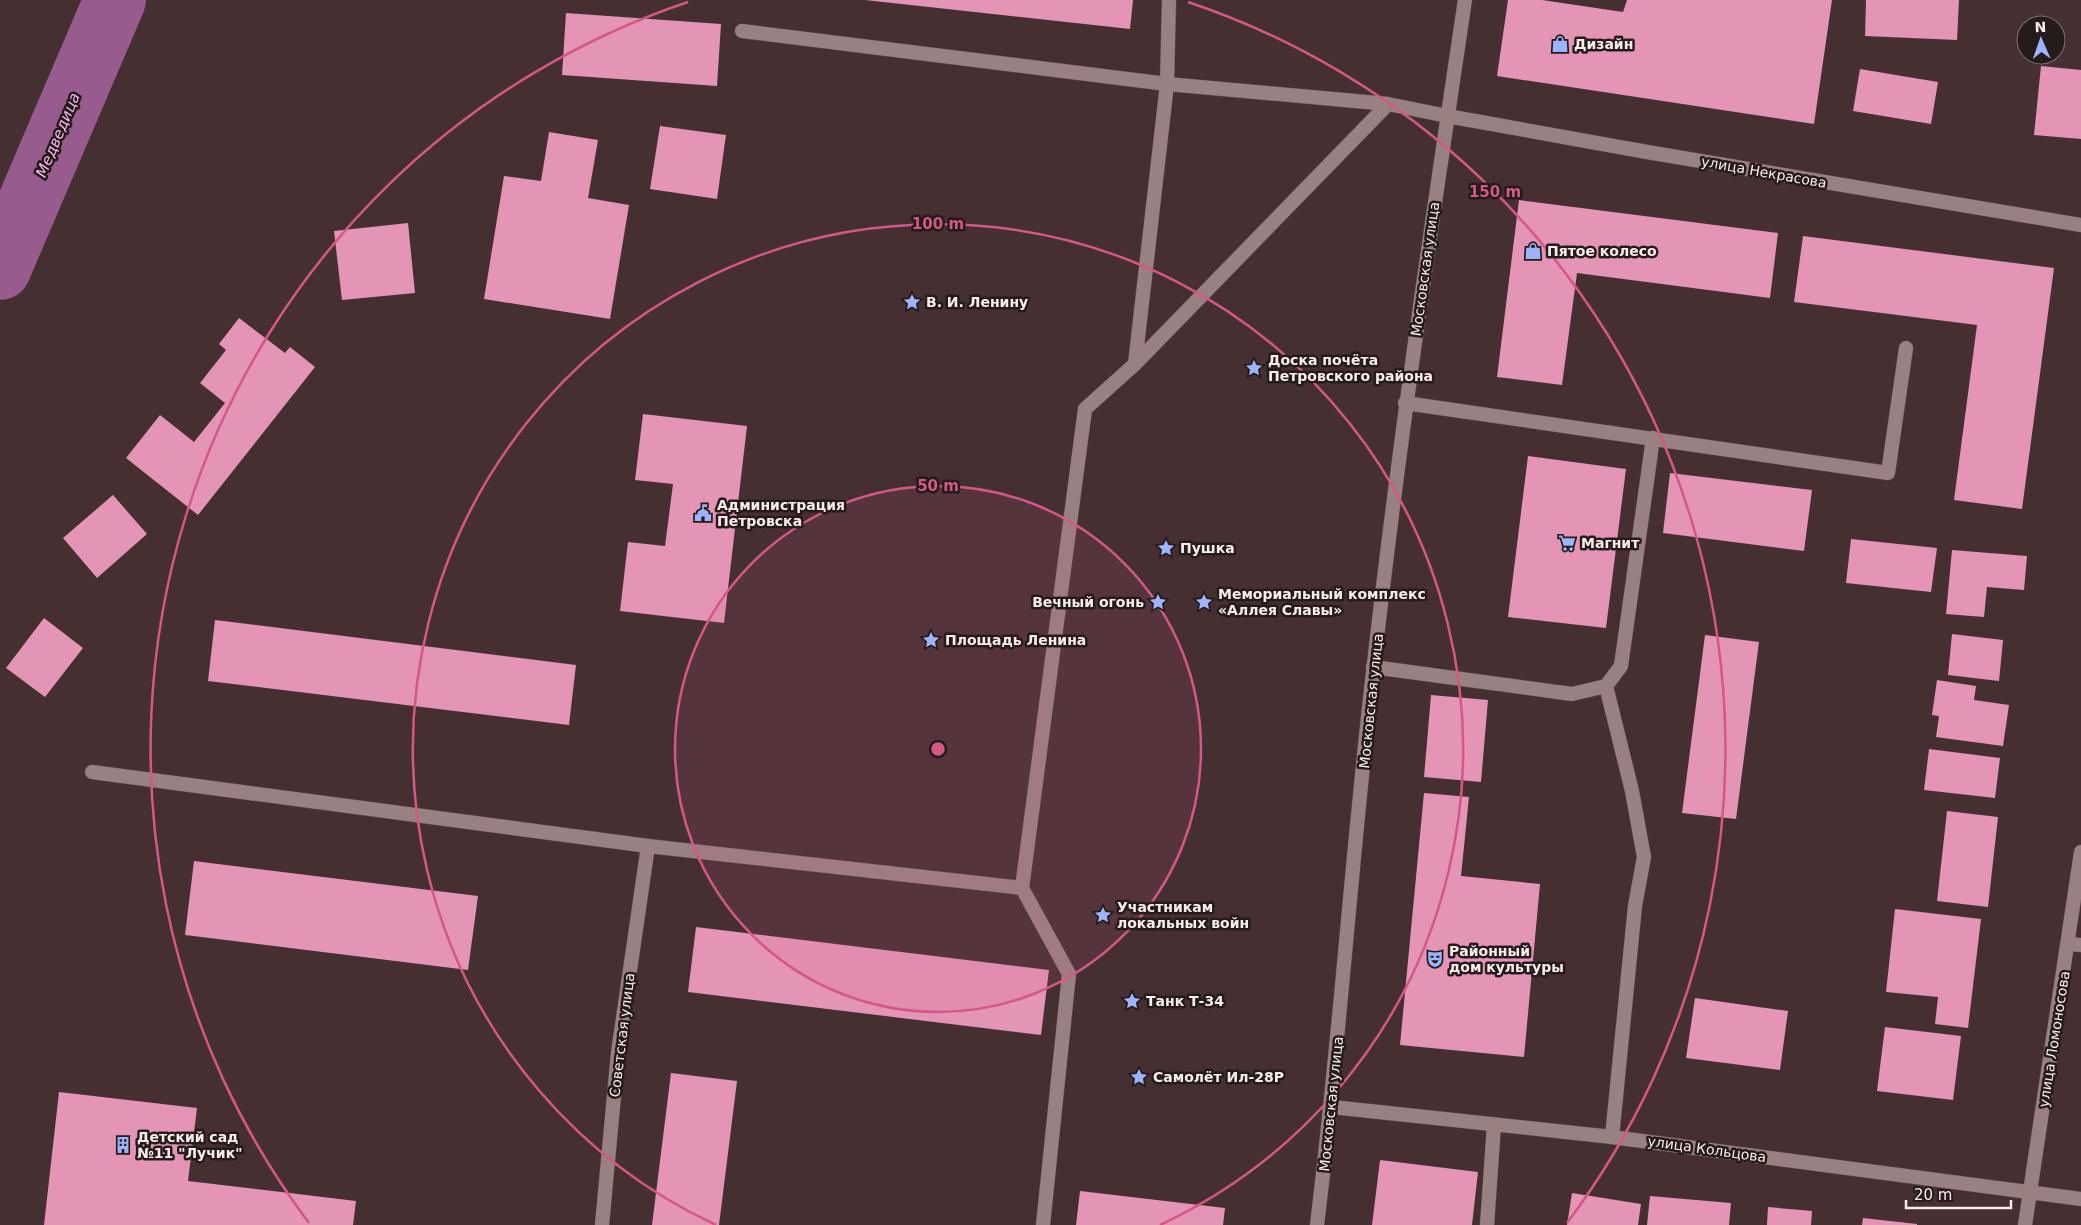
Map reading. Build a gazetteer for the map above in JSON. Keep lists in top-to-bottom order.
{
  "streets": {
    "street": [
      "улица Некрасова",
      "Московская улица",
      "Советская улица",
      "улица Ломоносова",
      "улица Кольцова"
    ]
  },
  "crossings": [
    ["улица Некрасова", "Московская улица"],
    ["Московская улица", "улица Кольцова"],
    ["улица Ломоносова", "улица Кольцова"]
  ],
  "water": ["Медведица"],
  "places": {
    "shop": ["Дизайн", "Пятое колесо"],
    "place": [
      "В. И. Ленину",
      "Доска почёта Петровского района",
      "Пушка",
      "Вечный огонь",
      "Мемориальный комплекс «Аллея Славы»",
      "Площадь Ленина",
      "Участникам локальных войн",
      "Танк Т-34",
      "Самолёт Ил-28Р"
    ],
    "public building": ["Администрация Петровска"],
    "supermarket": ["Магнит"],
    "theatre": ["Районный дом культуры"],
    "building": ["Детский сад №11 \"Лучик\""]
  },
  "scale_bar": "20 m",
  "north": "top",
  "rings": ["150 m", "100 m", "50 m"]
}
